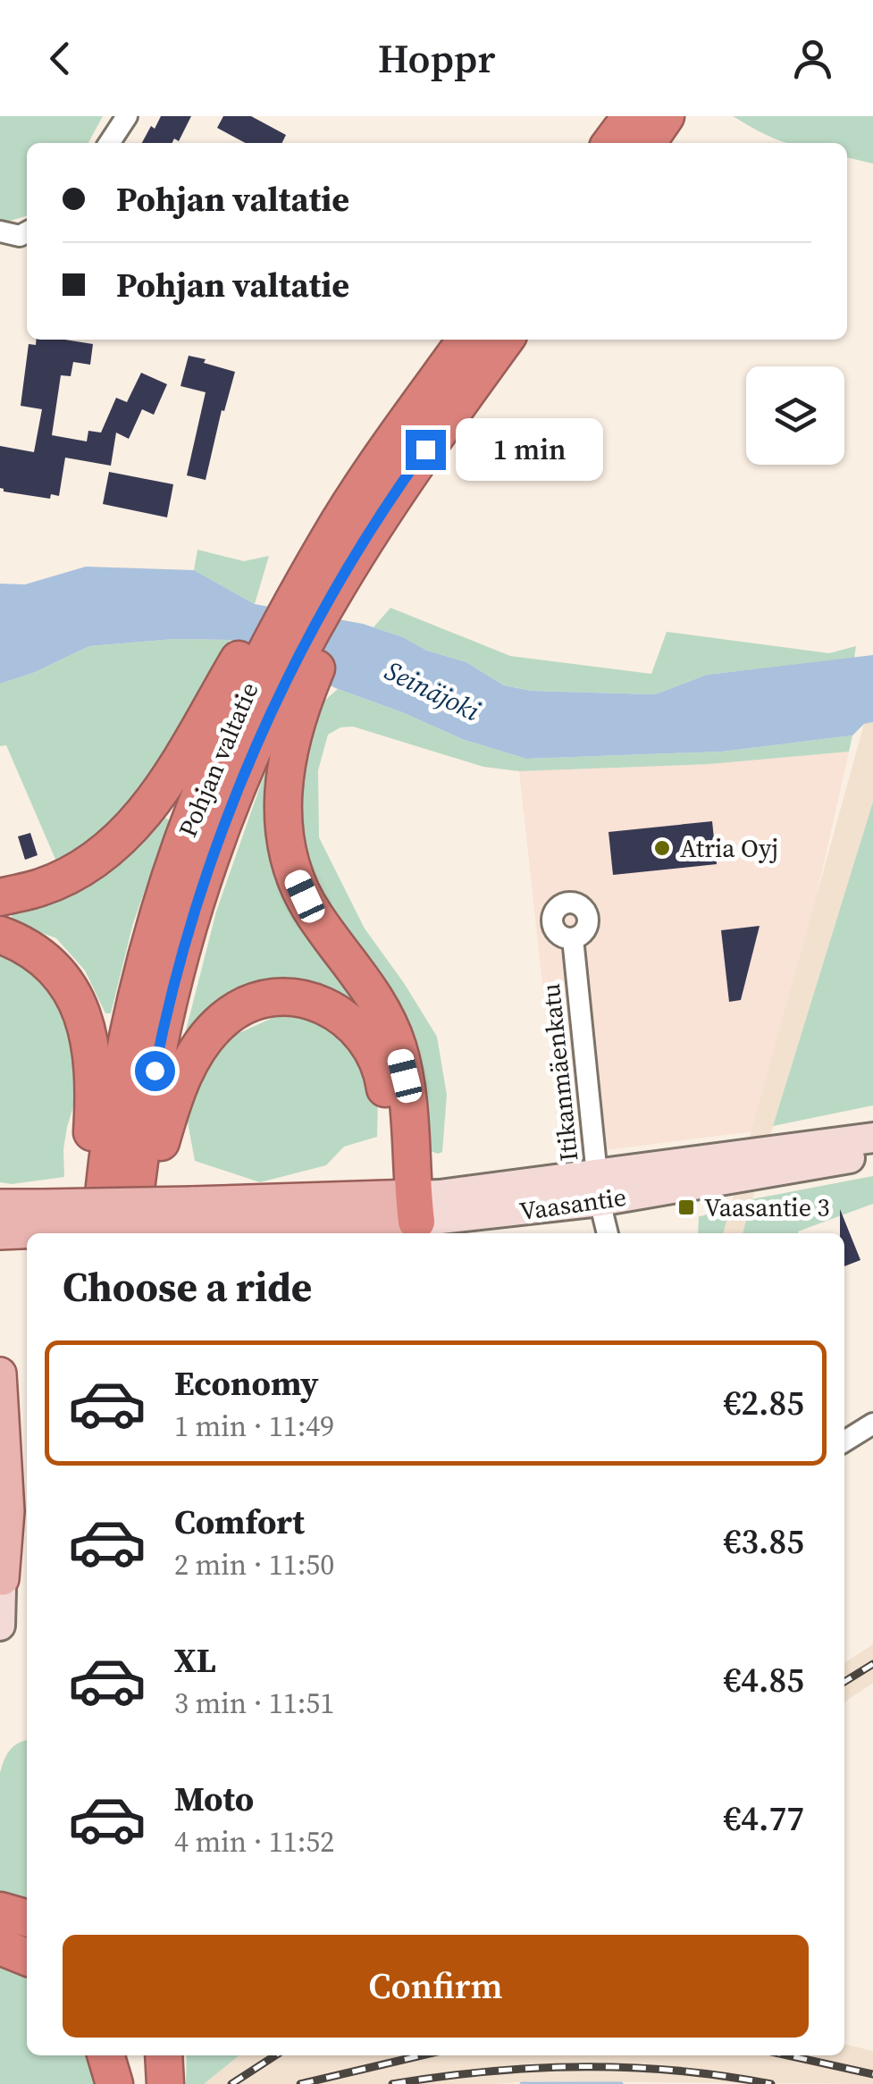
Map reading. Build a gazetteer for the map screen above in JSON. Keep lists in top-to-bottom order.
{
  "streets": {
    "highway": ["Pohjan valtatie"],
    "main road": ["Vaasantie"],
    "street": ["Itikanmäenkatu"]
  },
  "crossings": [
    ["Itikanmäenkatu", "Vaasantie"]
  ],
  "water": ["Seinäjoki"],
  "places": {
    "other": ["Atria Oyj"],
    "transit": ["Vaasantie 3"]
  },
  "page": {
    "header": "Hoppr",
    "banner": ["Pohjan valtatie", "Pohjan valtatie"],
    "bubble": "1 min",
    "heading": "Choose a ride",
    "list": [
      {
        "name": "Economy",
        "note": "1 min · 11:49",
        "value": "€2.85"
      },
      {
        "name": "Comfort",
        "note": "2 min · 11:50",
        "value": "€3.85"
      },
      {
        "name": "XL",
        "note": "3 min · 11:51",
        "value": "€4.85"
      },
      {
        "name": "Moto",
        "note": "4 min · 11:52",
        "value": "€4.77"
      }
    ],
    "buttons": "Confirm"
  }
}
